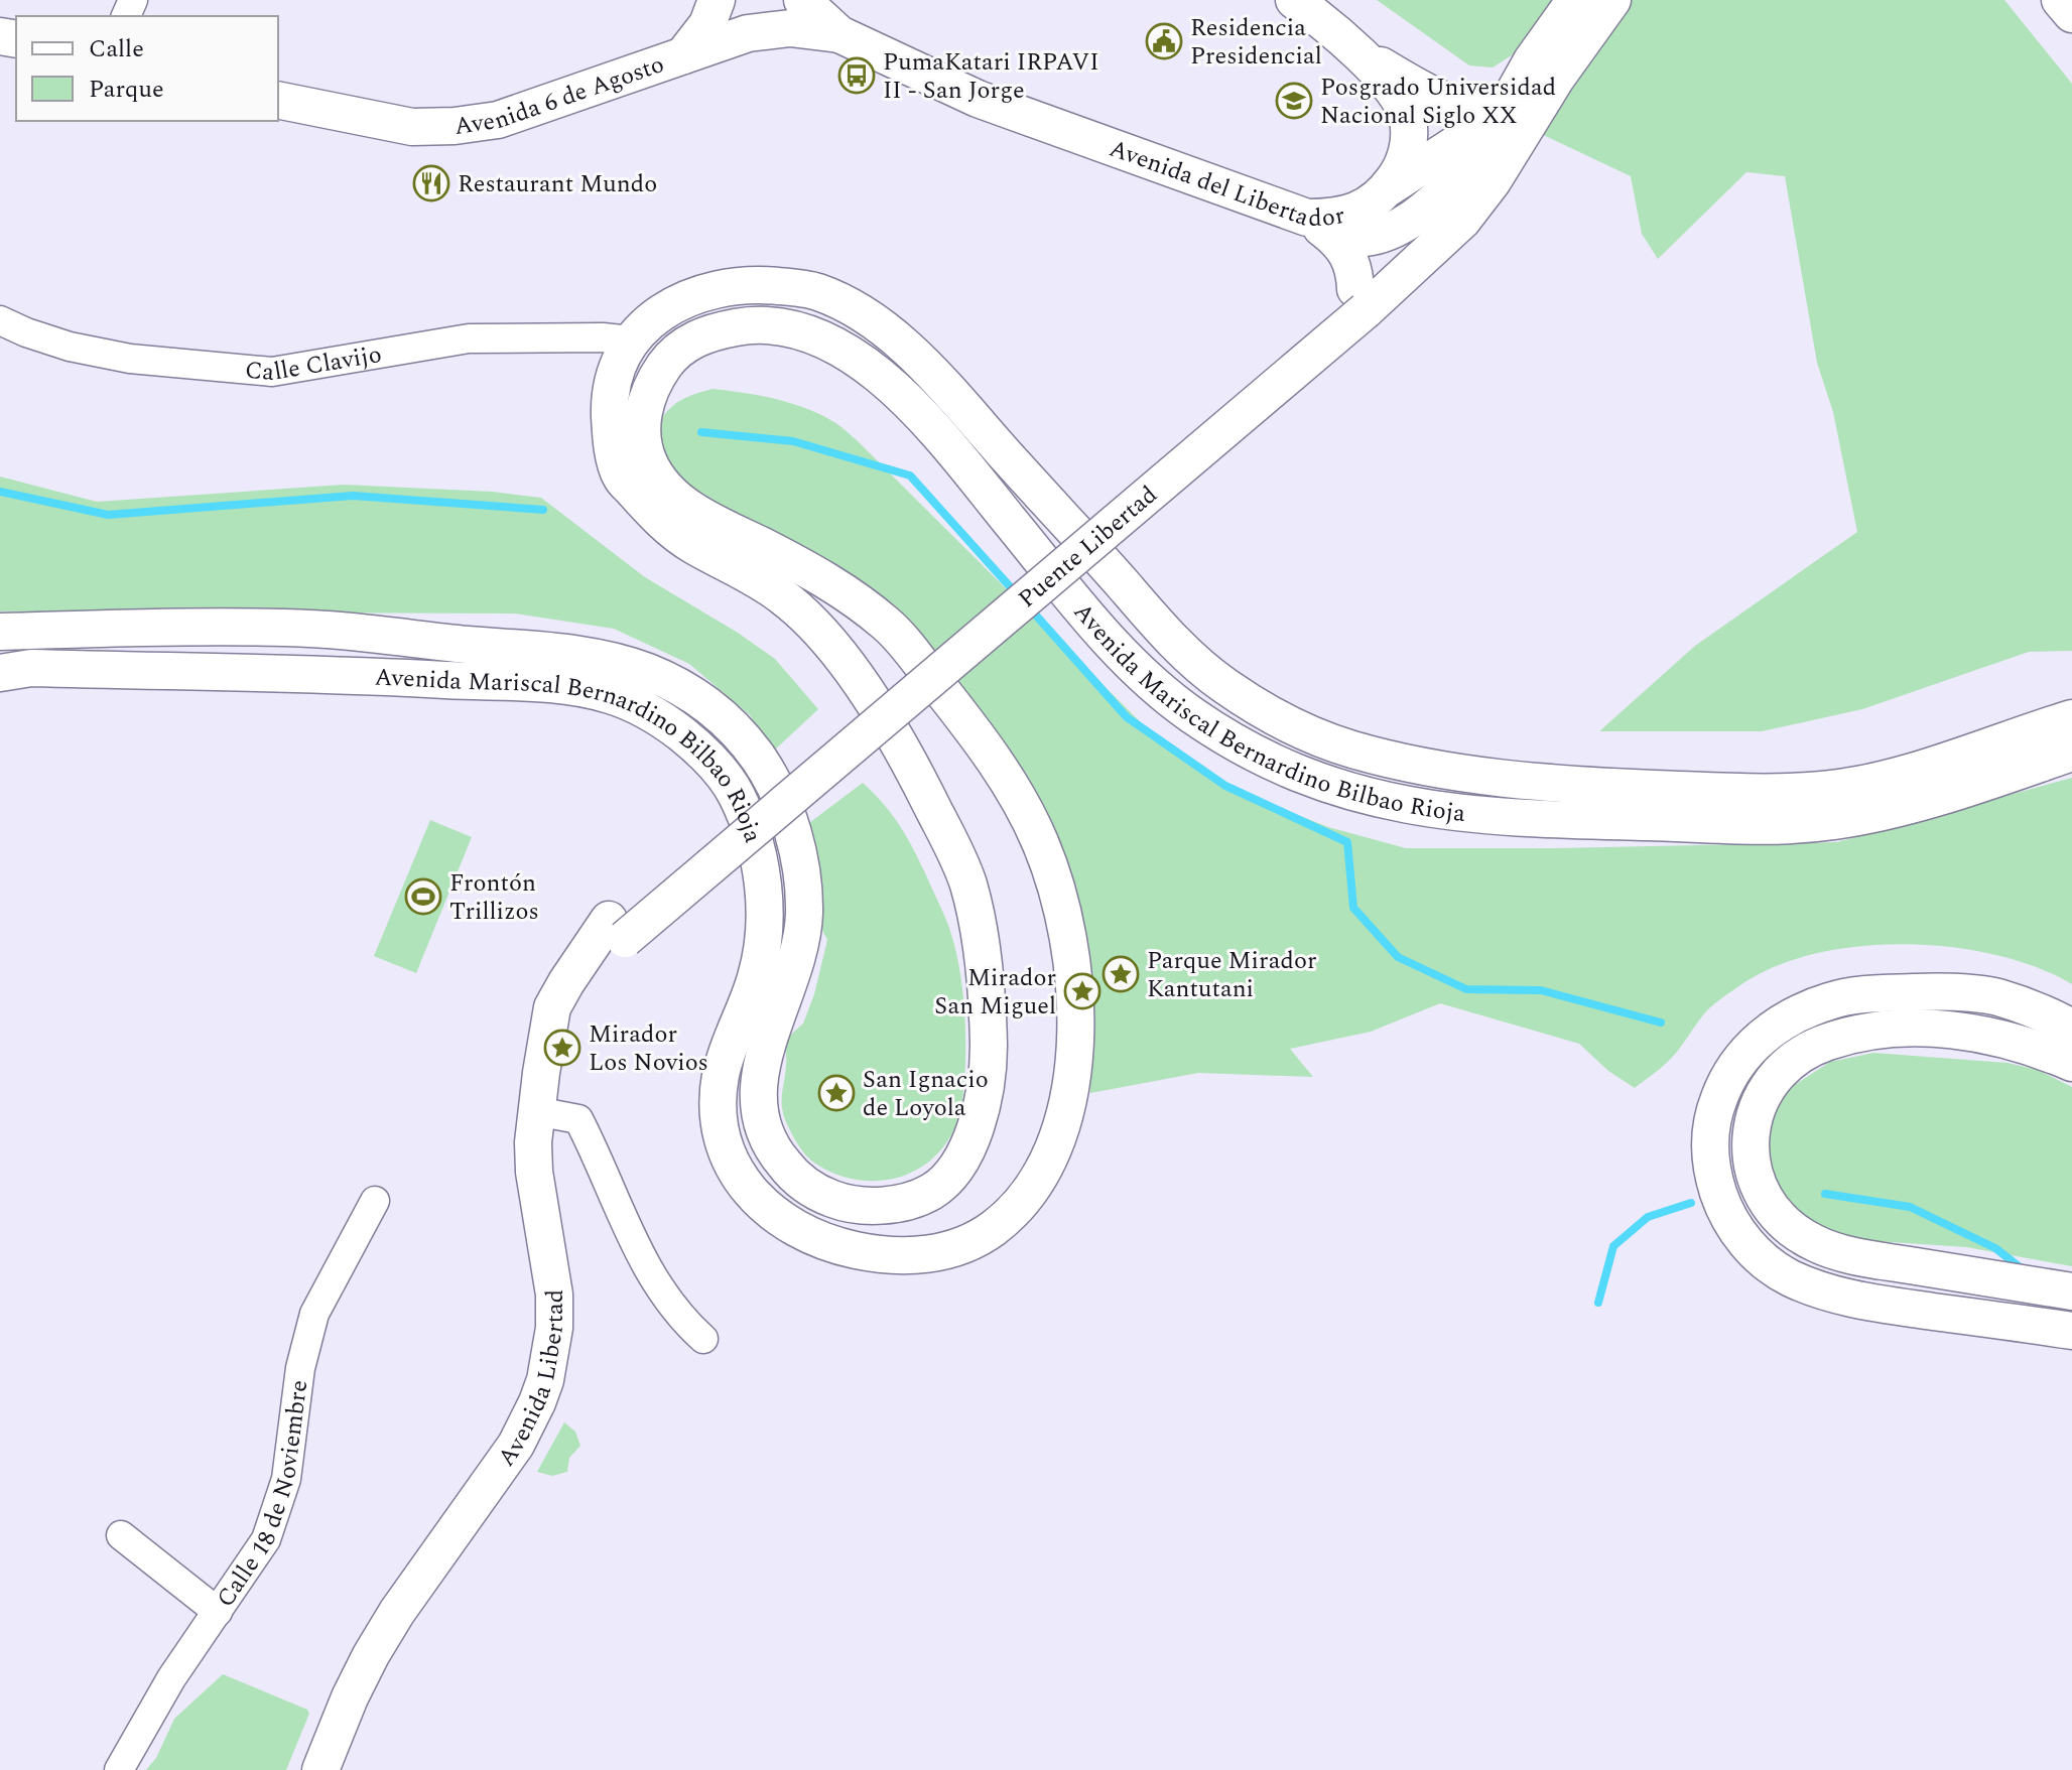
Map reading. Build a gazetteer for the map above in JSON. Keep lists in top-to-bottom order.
{
  "streets": {
    "main road": [
      "Avenida 6 de Agosto",
      "Avenida del Libertador",
      "Puente Libertad",
      "Avenida Mariscal Bernardino Bilbao Rioja",
      "Avenida Libertad"
    ],
    "street": ["Calle Clavijo", "Calle 18 de Noviembre"]
  },
  "crossings": [
    ["Avenida 6 de Agosto", "Avenida del Libertador"],
    ["Calle Clavijo", "Avenida Mariscal Bernardino Bilbao Rioja"],
    ["Puente Libertad", "Avenida Libertad"]
  ],
  "places": {
    "public building": ["Residencia Presidencial"],
    "bus stop": ["PumaKatari IRPAVI II - San Jorge"],
    "school or university": ["Posgrado Universidad Nacional Siglo XX"],
    "restaurant": ["Restaurant Mundo"],
    "sports": ["Frontón Trillizos"],
    "place": [
      "Parque Mirador Kantutani",
      "Mirador San Miguel",
      "Mirador Los Novios",
      "San Ignacio de Loyola"
    ]
  },
  "legend": ["Calle", "Parque"]
}
